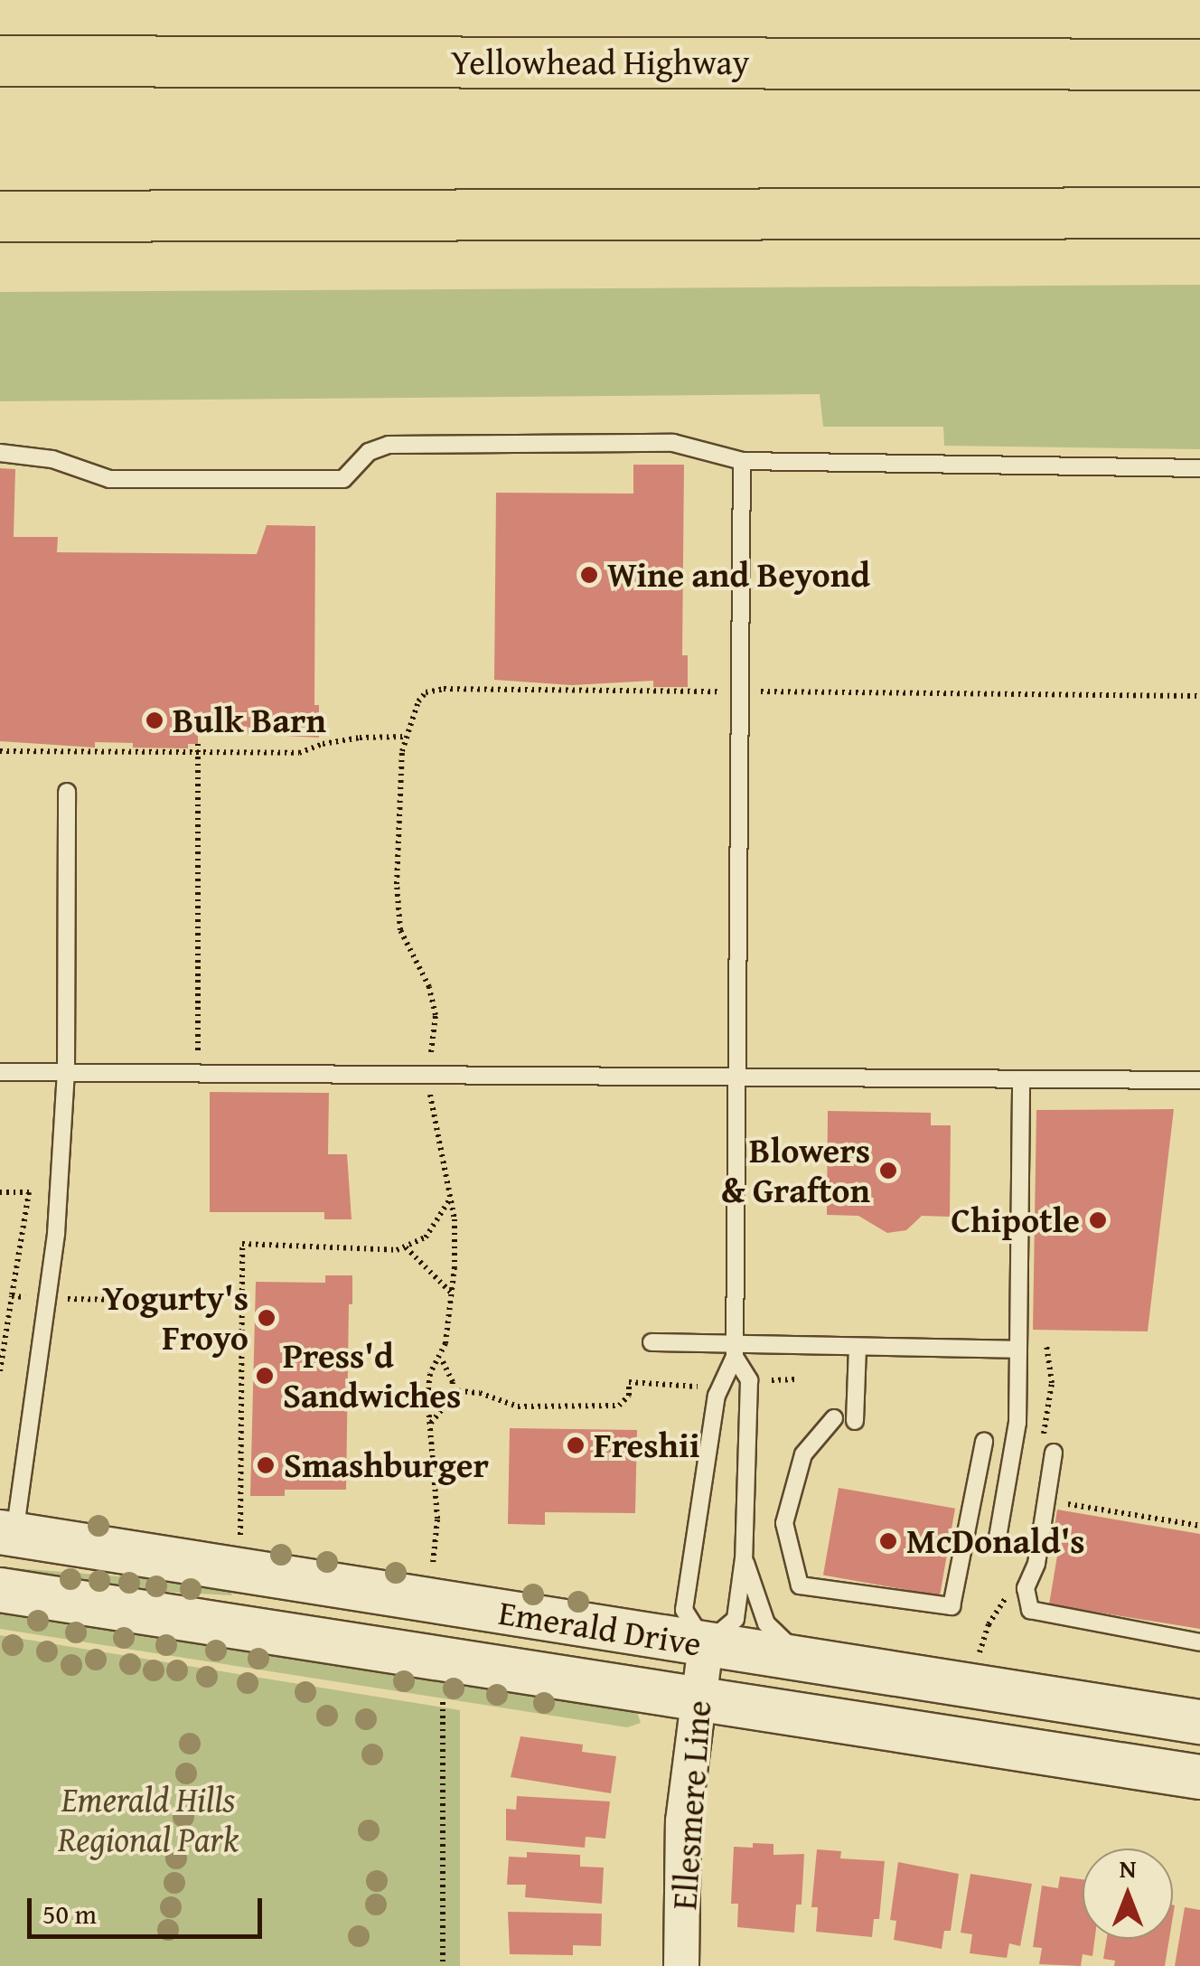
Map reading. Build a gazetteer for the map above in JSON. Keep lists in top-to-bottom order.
{
  "streets": {
    "highway": ["Yellowhead Highway"],
    "street": ["Emerald Drive", "Ellesmere Line"]
  },
  "crossings": [
    ["Emerald Drive", "Ellesmere Line"]
  ],
  "parks": ["Emerald Hills Regional Park"],
  "places": [
    "Wine and Beyond",
    "Bulk Barn",
    "Blowers & Grafton",
    "Chipotle",
    "Yogurty's Froyo",
    "Press'd Sandwiches",
    "Freshii",
    "Smashburger",
    "McDonald's"
  ],
  "scale_bar": "50 m",
  "north": "top"
}
